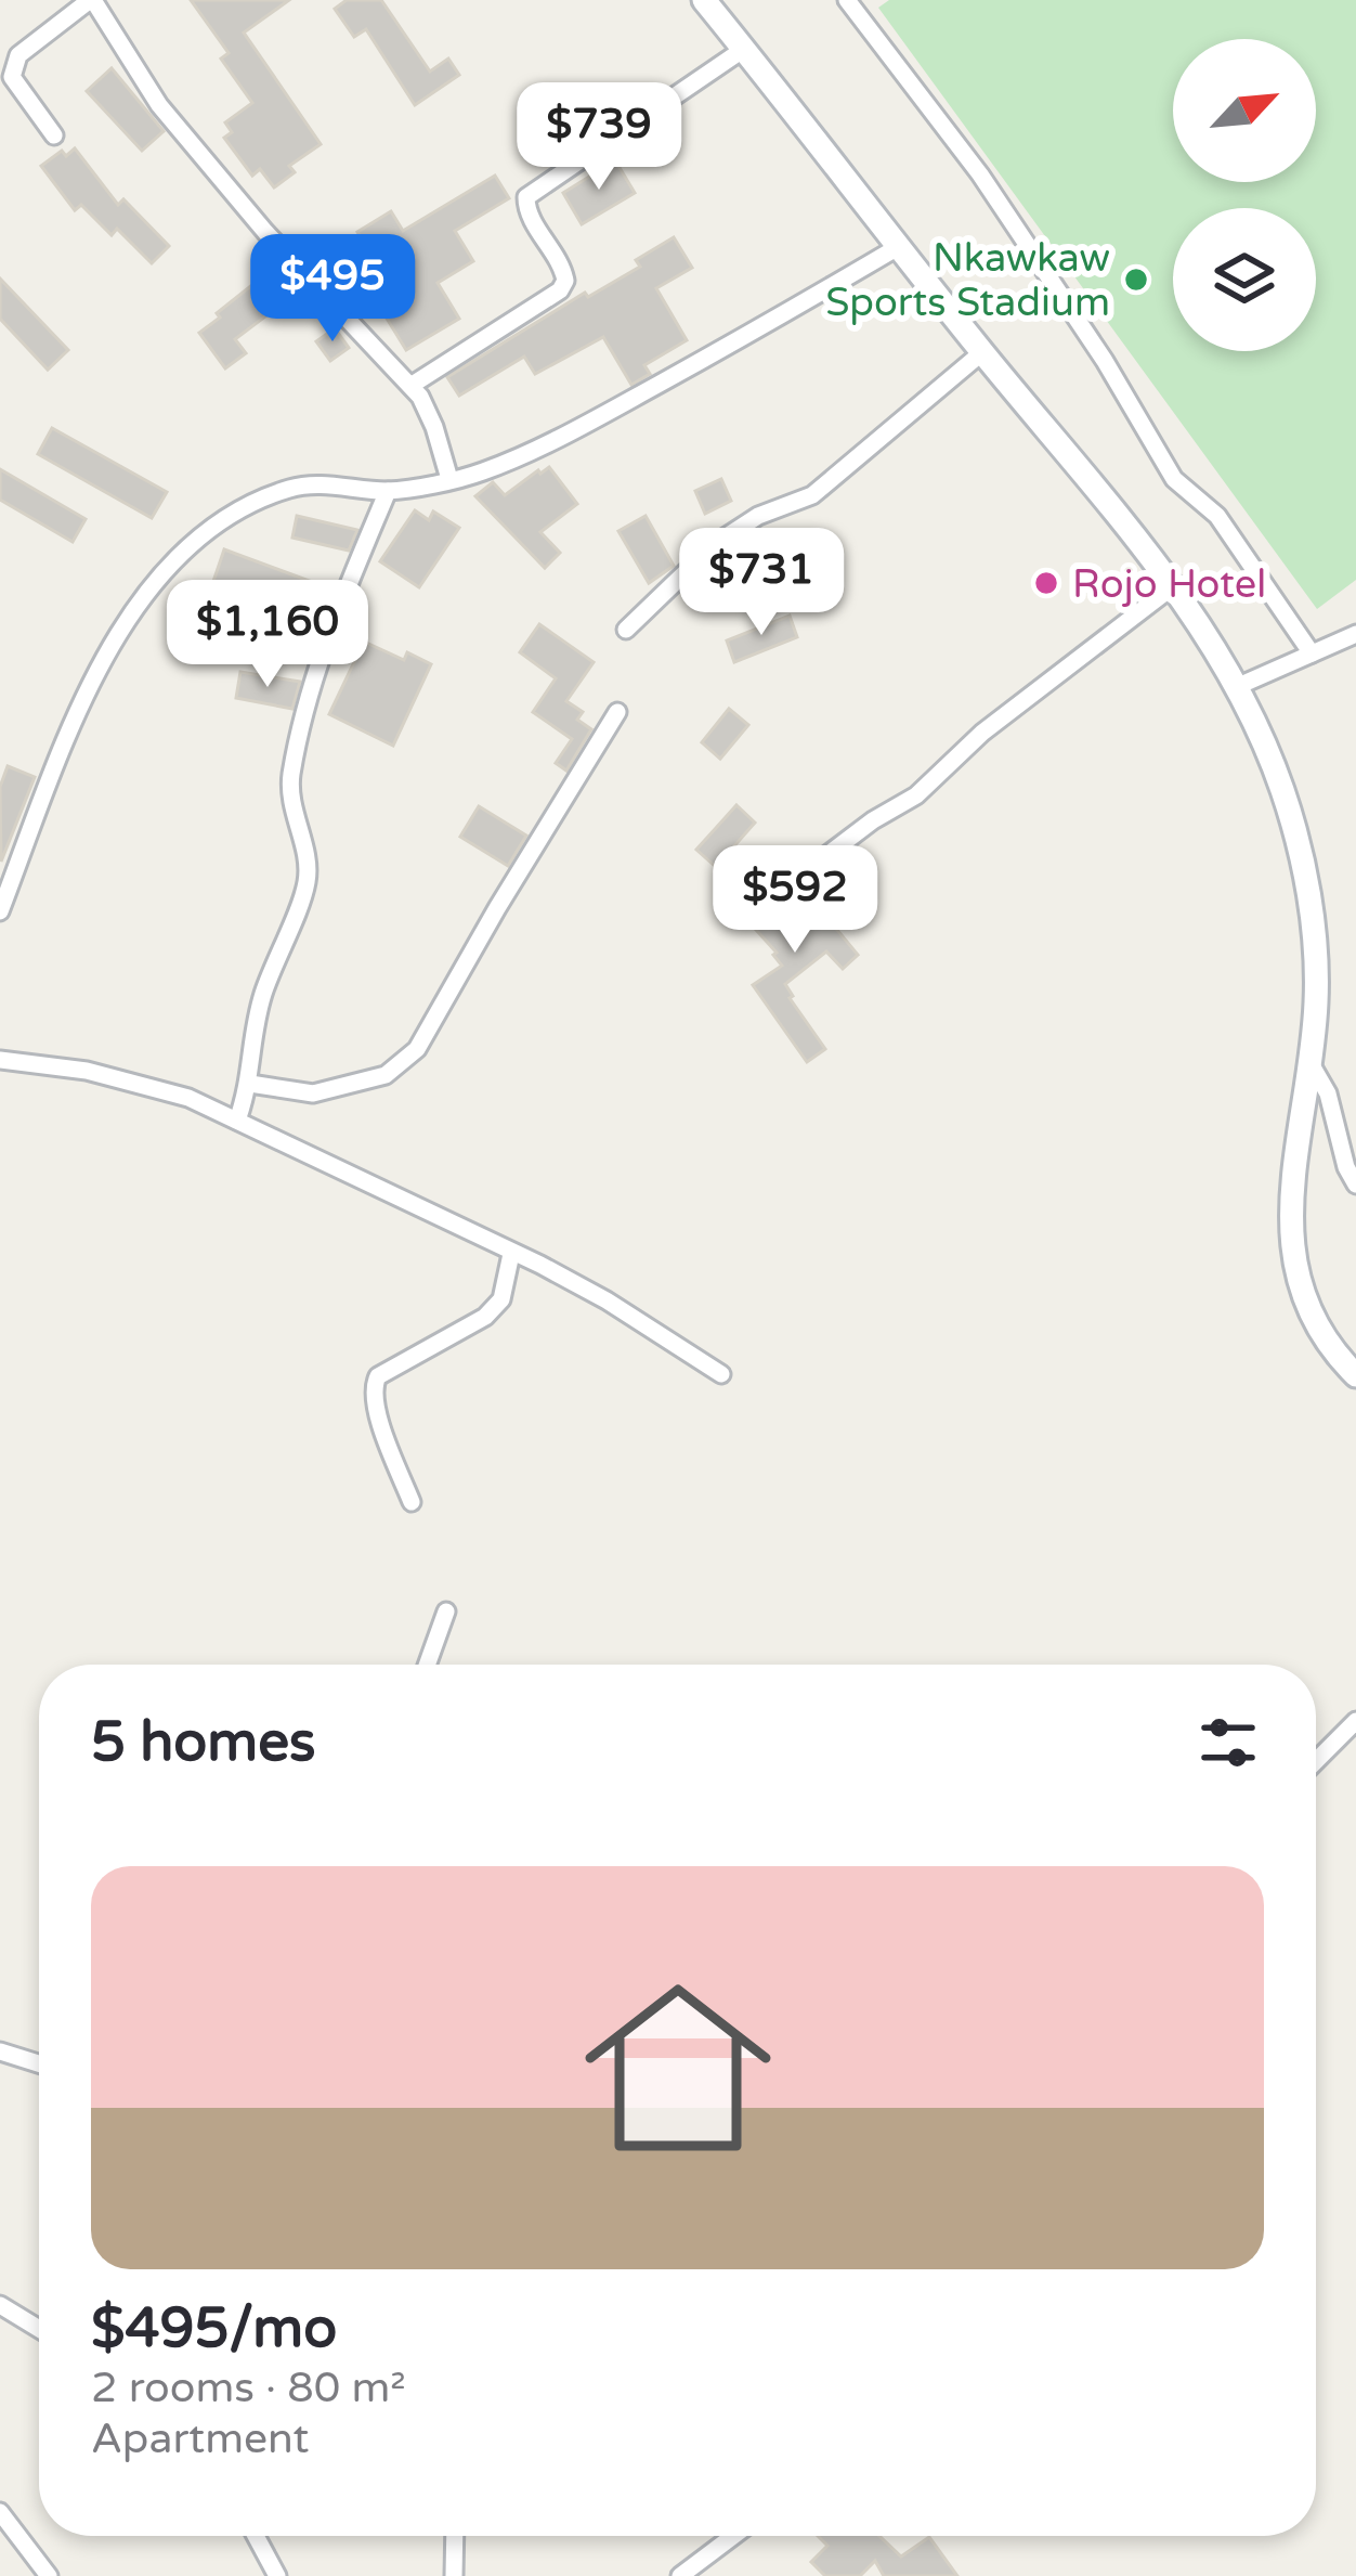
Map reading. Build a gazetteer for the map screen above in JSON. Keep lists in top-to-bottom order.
{
  "places": ["Nkawkaw Sports Stadium", "Rojo Hotel"],
  "north": "top right",
  "page": {
    "price": [
      "$739",
      "$495",
      "$731",
      "$1,160",
      "$592"
    ],
    "heading": "5 homes",
    "list": [
      {
        "name": "$495/mo",
        "note": "2 rooms · 80 m² · Apartment"
      }
    ]
  }
}
